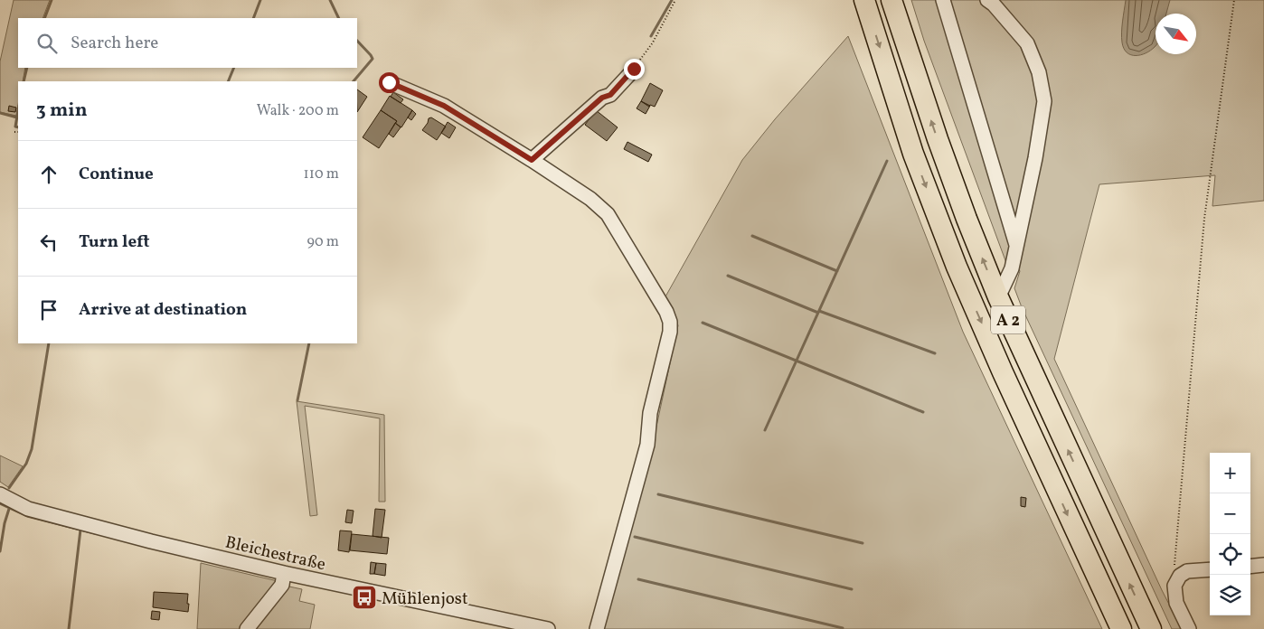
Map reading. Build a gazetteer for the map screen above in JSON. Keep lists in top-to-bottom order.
{
  "streets": {
    "highway": ["A 2"],
    "street": ["Bleichestraße"]
  },
  "places": {
    "bus stop": ["Mühlenjost"]
  },
  "north": "bottom right",
  "page": {
    "search": "Search here",
    "heading": ["3 min", "Walk · 200 m"],
    "list": [
      ["Continue", "110 m"],
      ["Turn left", "90 m"],
      "Arrive at destination"
    ],
    "map_buttons": ["+", "−"]
  }
}
